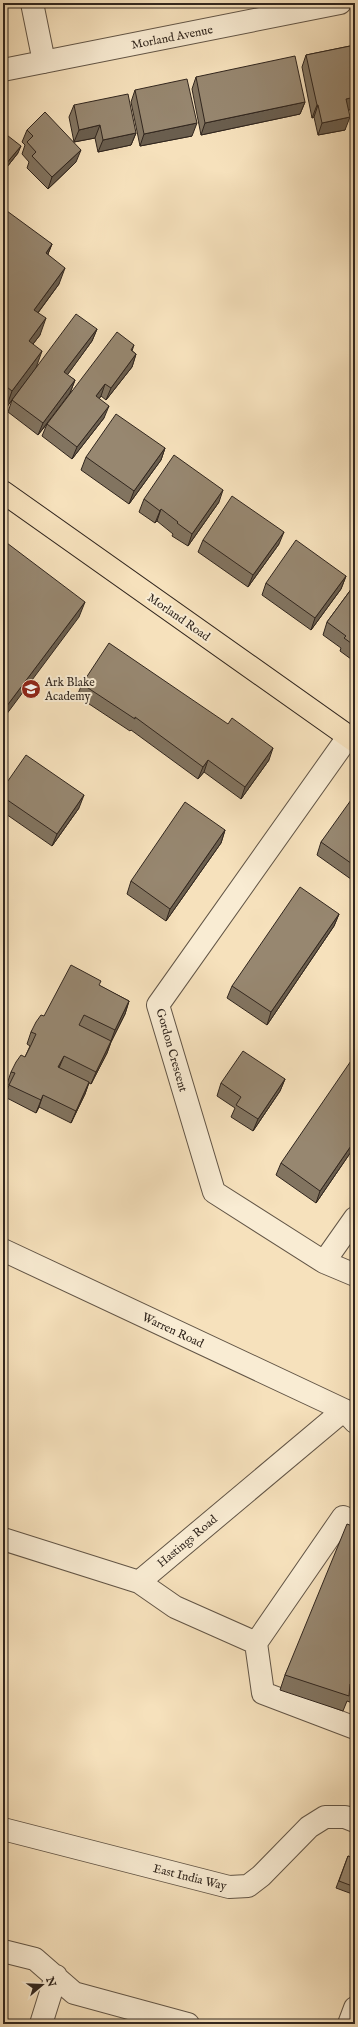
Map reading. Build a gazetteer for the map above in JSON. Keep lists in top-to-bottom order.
{
  "streets": {
    "main road": ["Morland Road"],
    "street": [
      "Morland Avenue",
      "Gordon Crescent",
      "Warren Road",
      "Hastings Road",
      "East India Way"
    ]
  },
  "crossings": [
    ["Morland Road", "Gordon Crescent"],
    ["Warren Road", "Hastings Road"]
  ],
  "places": {
    "school or university": ["Ark Blake Academy"]
  },
  "north": "right"
}
